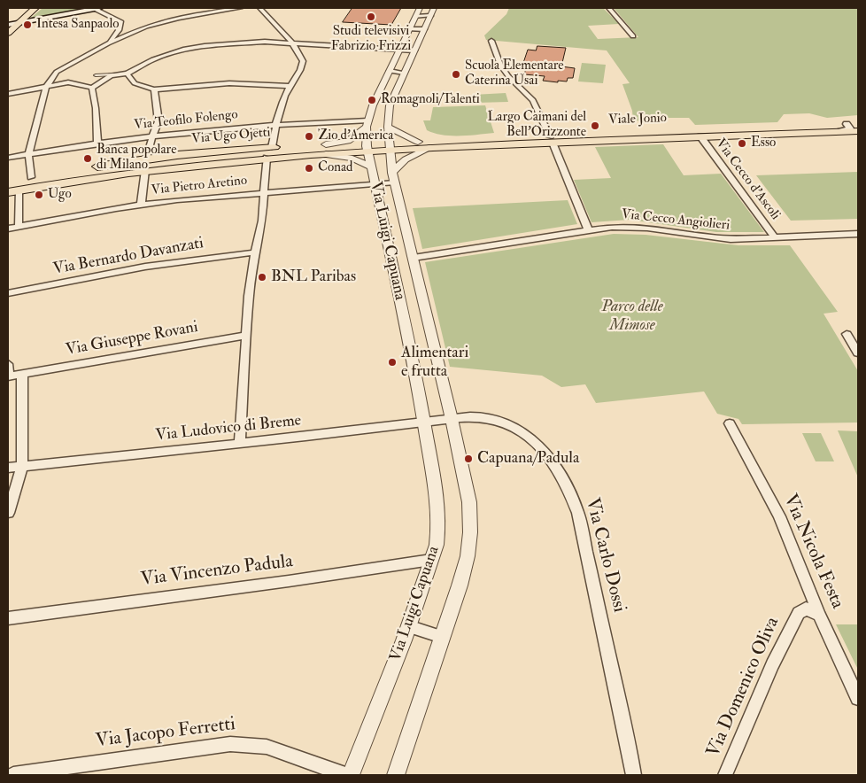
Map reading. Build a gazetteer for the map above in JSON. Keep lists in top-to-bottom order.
{
  "streets": {
    "main road": ["Viale Jonio", "Via Ugo Ojetti"],
    "street": [
      "Via Teofilo Folengo",
      "Via Cecco d'Ascoli",
      "Via Pietro Aretino",
      "Via Cecco Angiolieri",
      "Via Luigi Capuana",
      "Via Bernardo Davanzati",
      "Via Giuseppe Rovani",
      "Via Ludovico di Breme",
      "Via Nicola Festa",
      "Via Carlo Dossi",
      "Via Vincenzo Padula",
      "Via Domenico Oliva",
      "Via Jacopo Ferretti"
    ]
  },
  "crossings": [
    ["Viale Jonio", "Via Cecco d'Ascoli"],
    ["Via Cecco d'Ascoli", "Via Cecco Angiolieri"],
    ["Via Pietro Aretino", "Via Luigi Capuana"],
    ["Via Cecco Angiolieri", "Via Luigi Capuana"],
    ["Via Luigi Capuana", "Via Ludovico di Breme"],
    ["Via Luigi Capuana", "Via Carlo Dossi"],
    ["Via Luigi Capuana", "Via Vincenzo Padula"],
    ["Via Ludovico di Breme", "Via Carlo Dossi"],
    ["Via Nicola Festa", "Via Domenico Oliva"]
  ],
  "parks": ["Parco delle Mimose"],
  "places": [
    "Studi televisivi Fabrizio Frizzi",
    "Intesa Sanpaolo",
    "Scuola Elementare Caterina Usai",
    "Romagnoli/Talenti",
    "Largo Caimani del Bell'Orizzonte",
    "Zio d'America",
    "Esso",
    "Banca popolare di Milano",
    "Conad",
    "Ugo",
    "BNL Paribas",
    "Alimentari e frutta",
    "Capuana/Padula"
  ]
}
